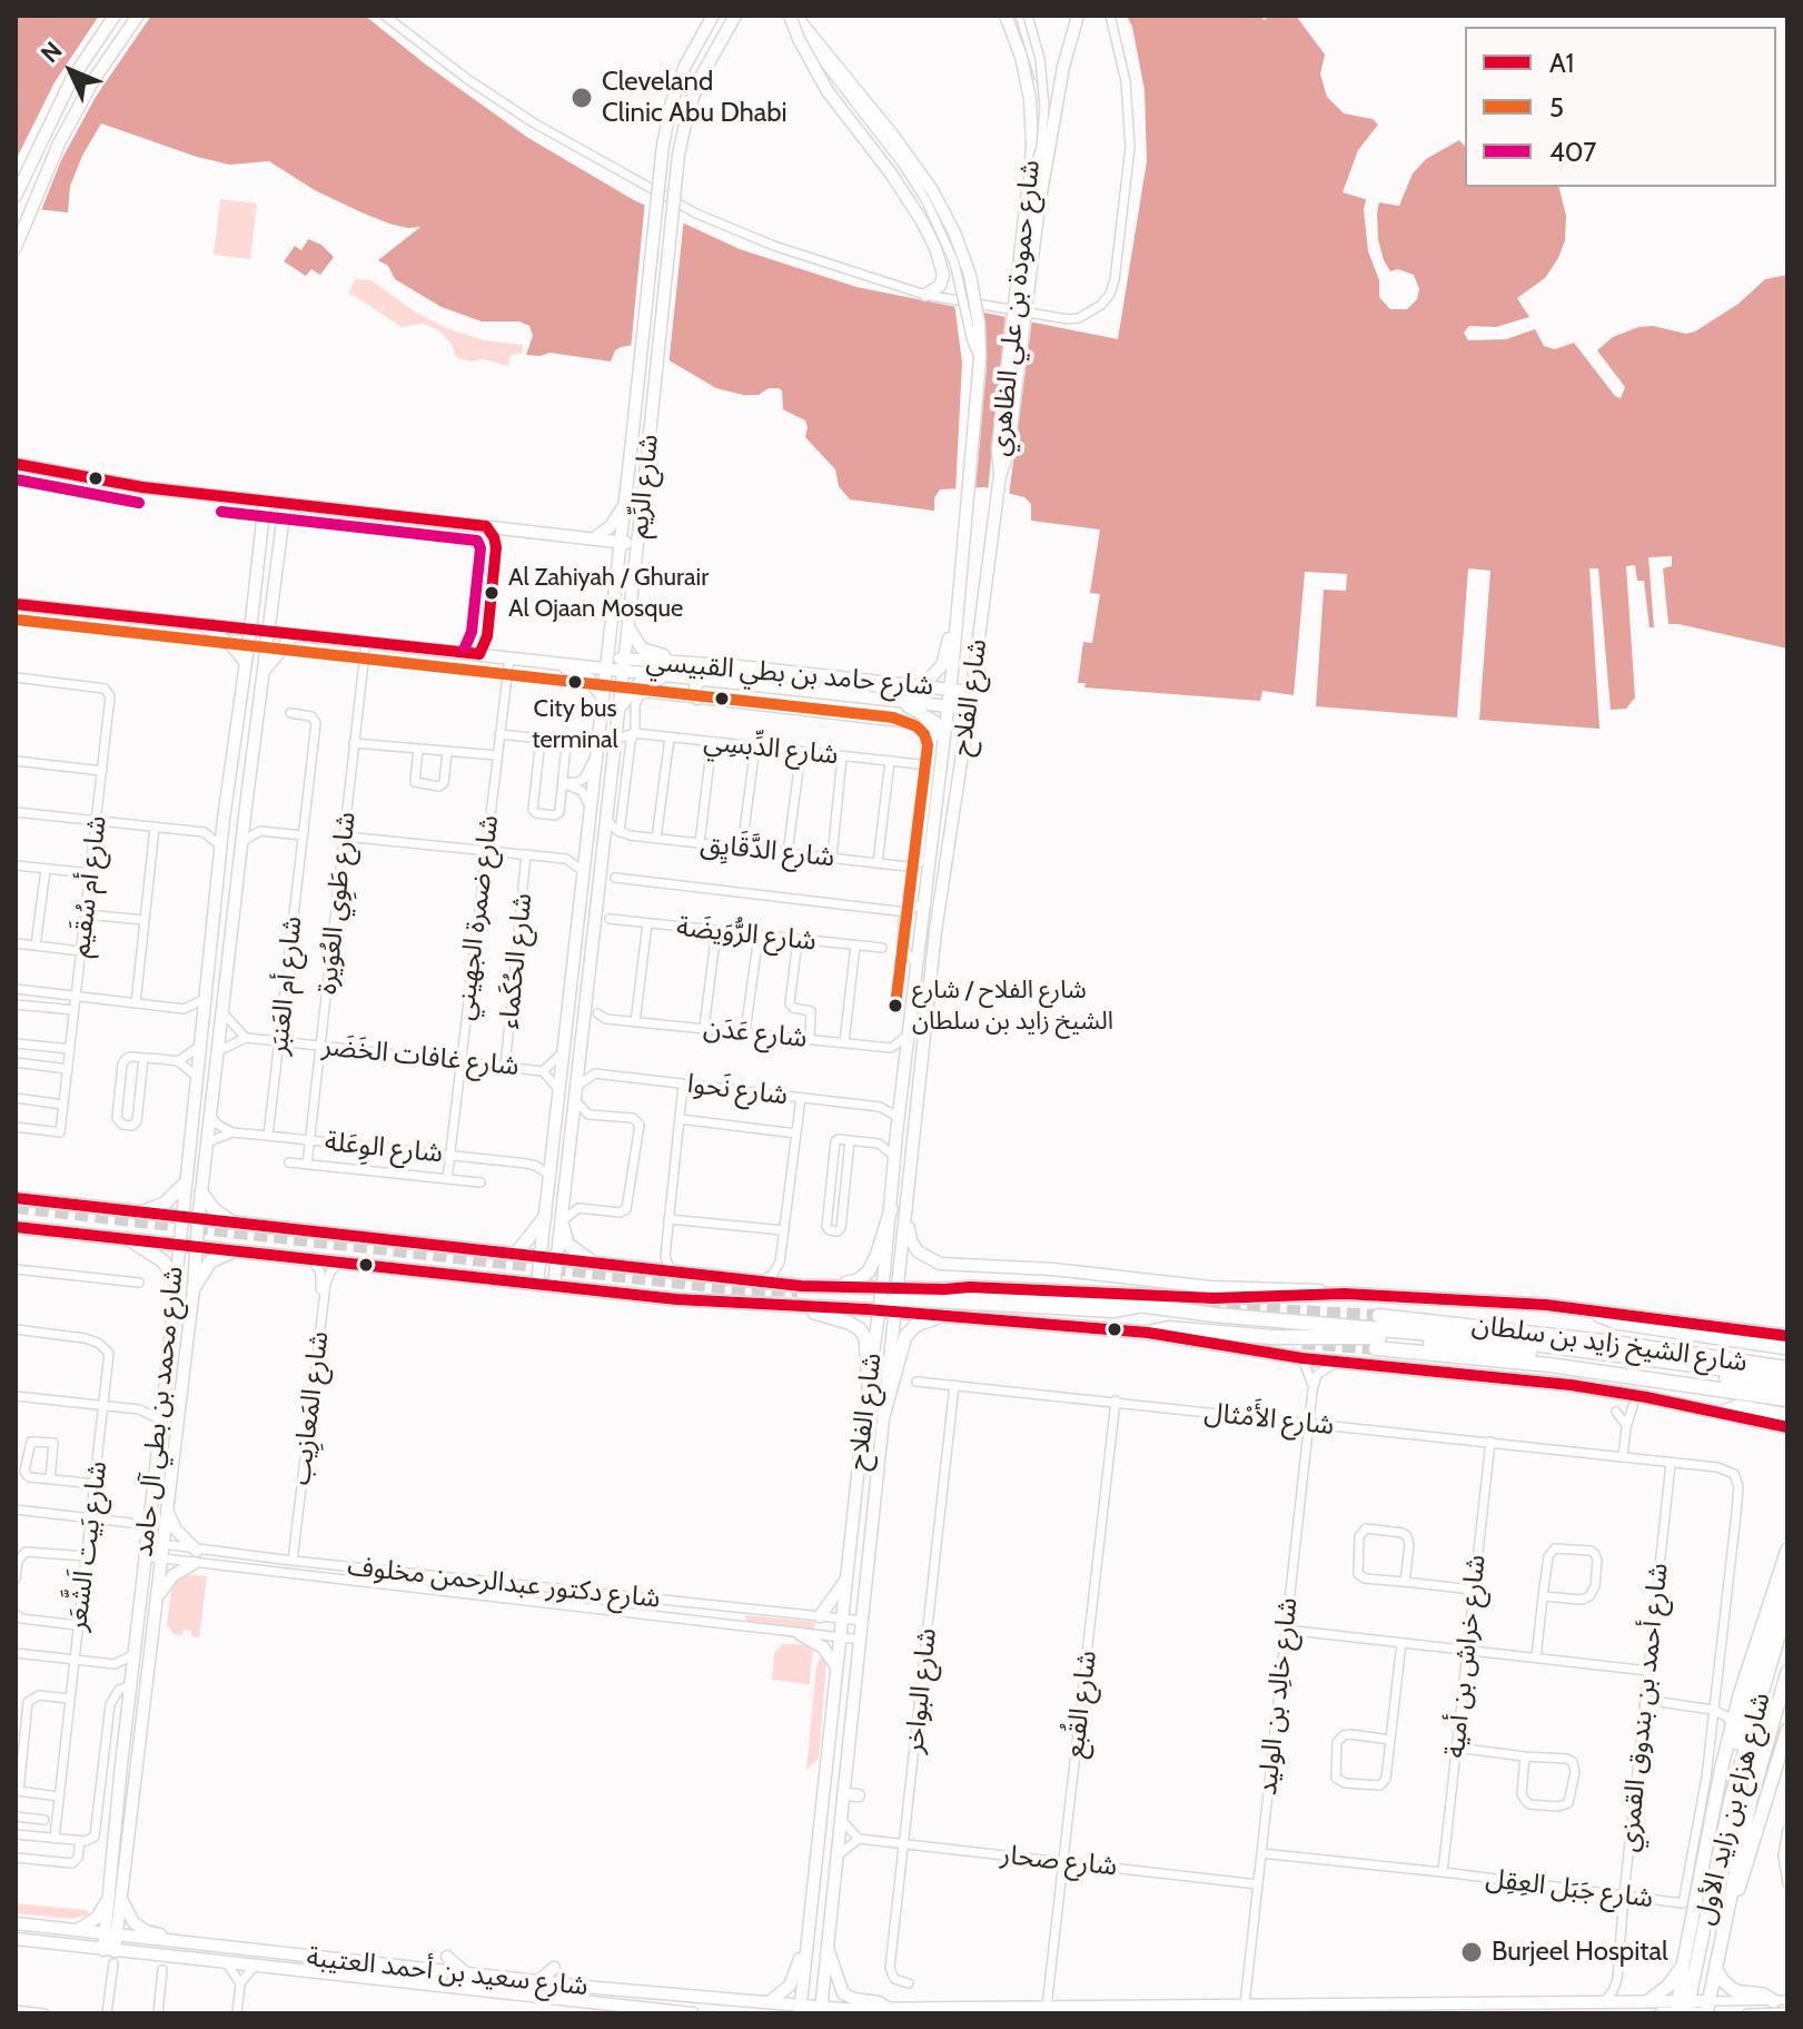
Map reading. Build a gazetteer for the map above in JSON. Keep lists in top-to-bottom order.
{
  "streets": {
    "highway": ["شارع الشيخ زايد بن سلطان"],
    "main road": [
      "شارع حمودة بن علي الظاهري",
      "شارع الرِّيم",
      "شارع حامد بن بطي القبيسي",
      "شارع الفلاح",
      "شارع محمد بن بطي آل حامد",
      "شارع هزاع بن زايد الأول",
      "شارع سعيد بن أحمد العتيبة"
    ],
    "street": [
      "شارع الدِّبسِي",
      "شارع الدَّقَايِق",
      "شارع أم سُقَيم",
      "شارع طَوِي العُوَيرة",
      "شارع ضمرة الجهيني",
      "شارع الرُّوَيضَة",
      "شارع الحُكَماء",
      "شارع أم العَنبَر",
      "شارع عَدَن",
      "شارع غافات الخَضَر",
      "شارع نَحوا",
      "شارع الوِعَلة",
      "شارع المَعازِيب",
      "شارع الأَمْثال",
      "شارع بَيت اَلشَّعَر",
      "شارع دكتور عبدالرحمن مخلوف",
      "شارع خراش بن أمية",
      "شارع البواخر",
      "شارع خالِد بن الوليد",
      "شارع القُبع",
      "شارع أحمد بن بندوق القمزي",
      "شارع صحار",
      "شارع جَبَل العِقِل"
    ]
  },
  "crossings": [
    ["شارع حمودة بن علي الظاهري", "شارع الفلاح"],
    ["شارع الرِّيم", "شارع حامد بن بطي القبيسي"],
    ["شارع الرِّيم", "شارع الدِّبسِي"],
    ["شارع الرِّيم", "شارع غافات الخَضَر"],
    ["شارع الرِّيم", "شارع الشيخ زايد بن سلطان"],
    ["شارع حامد بن بطي القبيسي", "شارع الفلاح"],
    ["شارع حامد بن بطي القبيسي", "شارع طَوِي العُوَيرة"],
    ["شارع حامد بن بطي القبيسي", "شارع ضمرة الجهيني"],
    ["شارع حامد بن بطي القبيسي", "شارع محمد بن بطي آل حامد"],
    ["شارع الفلاح", "شارع عَدَن"],
    ["شارع الفلاح", "شارع نَحوا"],
    ["شارع الفلاح", "شارع الشيخ زايد بن سلطان"],
    ["شارع الفلاح", "شارع دكتور عبدالرحمن مخلوف"],
    ["شارع الفلاح", "شارع سعيد بن أحمد العتيبة"],
    ["شارع طَوِي العُوَيرة", "شارع غافات الخَضَر"],
    ["شارع طَوِي العُوَيرة", "شارع الوِعَلة"],
    ["شارع ضمرة الجهيني", "شارع غافات الخَضَر"],
    ["شارع ضمرة الجهيني", "شارع الوِعَلة"],
    ["شارع الحُكَماء", "شارع غافات الخَضَر"],
    ["شارع أم العَنبَر", "شارع غافات الخَضَر"],
    ["شارع أم العَنبَر", "شارع الوِعَلة"],
    ["شارع الوِعَلة", "شارع محمد بن بطي آل حامد"],
    ["شارع الشيخ زايد بن سلطان", "شارع المَعازِيب"],
    ["شارع الشيخ زايد بن سلطان", "شارع محمد بن بطي آل حامد"],
    ["شارع الشيخ زايد بن سلطان", "شارع خالِد بن الوليد"],
    ["شارع المَعازِيب", "شارع دكتور عبدالرحمن مخلوف"],
    ["شارع محمد بن بطي آل حامد", "شارع دكتور عبدالرحمن مخلوف"],
    ["شارع محمد بن بطي آل حامد", "شارع سعيد بن أحمد العتيبة"],
    ["شارع الأَمْثال", "شارع خراش بن أمية"],
    ["شارع الأَمْثال", "شارع البواخر"],
    ["شارع الأَمْثال", "شارع خالِد بن الوليد"],
    ["شارع الأَمْثال", "شارع القُبع"],
    ["شارع الأَمْثال", "شارع أحمد بن بندوق القمزي"],
    ["شارع الأَمْثال", "شارع جَبَل العِقِل"],
    ["شارع خراش بن أمية", "شارع جَبَل العِقِل"],
    ["شارع البواخر", "شارع صحار"],
    ["شارع خالِد بن الوليد", "شارع صحار"],
    ["شارع خالِد بن الوليد", "شارع جَبَل العِقِل"],
    ["شارع خالِد بن الوليد", "شارع سعيد بن أحمد العتيبة"],
    ["شارع القُبع", "شارع صحار"],
    ["شارع القُبع", "شارع سعيد بن أحمد العتيبة"],
    ["شارع أحمد بن بندوق القمزي", "شارع جَبَل العِقِل"],
    ["شارع أحمد بن بندوق القمزي", "شارع سعيد بن أحمد العتيبة"],
    ["شارع هزاع بن زايد الأول", "شارع سعيد بن أحمد العتيبة"]
  ],
  "places": [
    "Cleveland Clinic Abu Dhabi",
    "Al Zahiyah / Ghurair Al Ojaan Mosque",
    "City bus terminal",
    "شارع الفلاح / شارع الشيخ زايد بن سلطان",
    "Burjeel Hospital"
  ],
  "lines": ["transit line A1", "transit line 407", "transit line 5"],
  "legend": ["A1", "5", "407"],
  "north": "top left"
}
